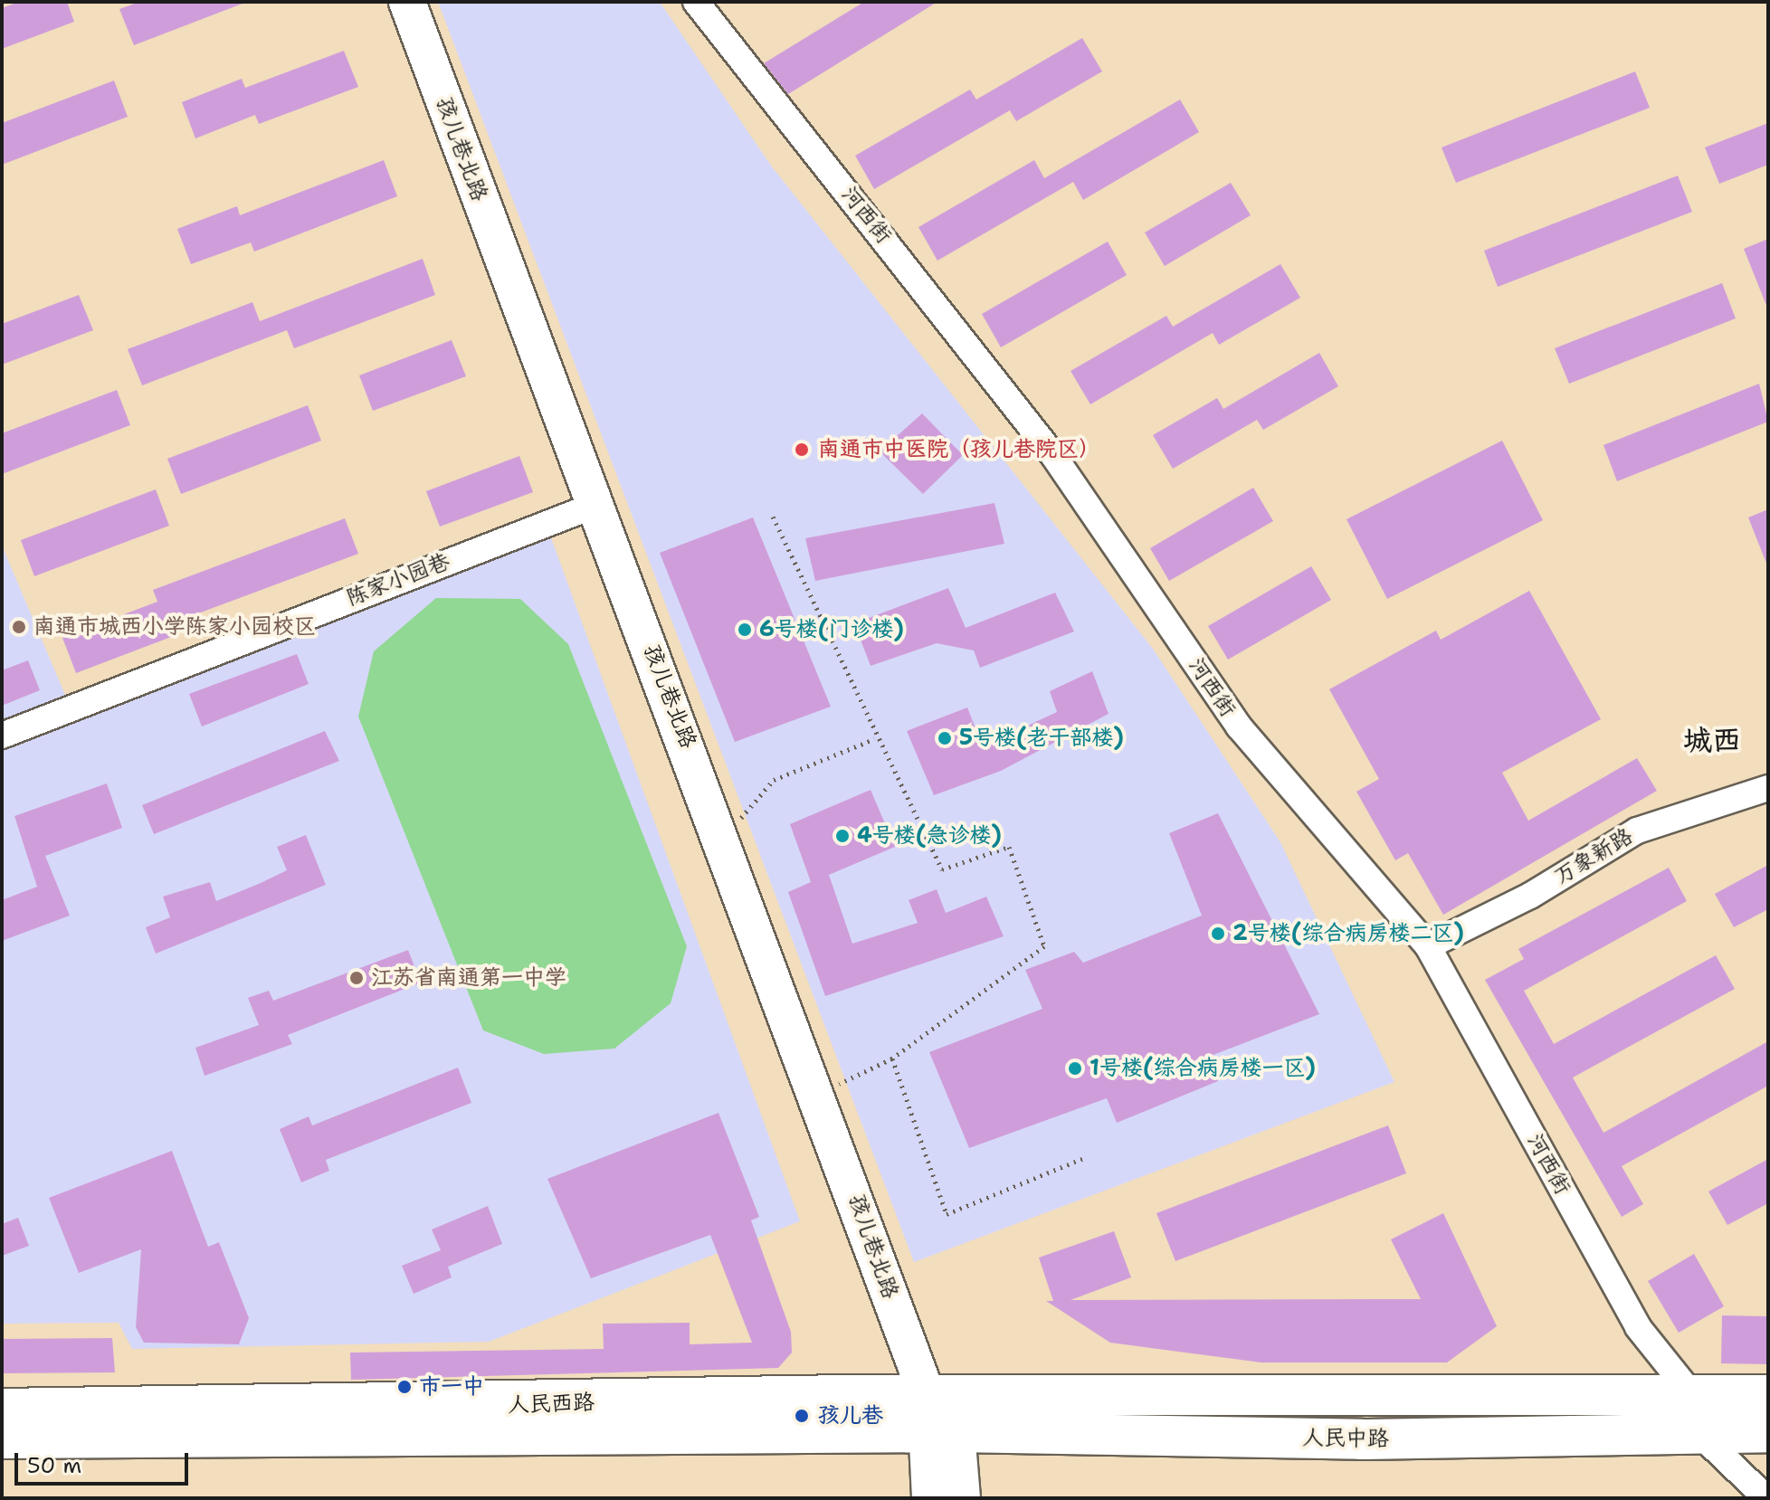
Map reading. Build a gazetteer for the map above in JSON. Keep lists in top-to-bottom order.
{
  "streets": {
    "main road": ["孩儿巷北路", "人民西路", "人民中路"],
    "street": ["河西街", "陈家小园巷", "万象新路"]
  },
  "crossings": [
    ["孩儿巷北路", "陈家小园巷"],
    ["孩儿巷北路", "人民西路"],
    ["孩儿巷北路", "人民中路"],
    ["河西街", "万象新路"],
    ["河西街", "人民中路"],
    ["人民西路", "人民中路"]
  ],
  "districts": ["城西"],
  "places": [
    "南通市中医院（孩儿巷院区）",
    "南通市城西小学陈家小园校区",
    "6号楼(门诊楼)",
    "5号楼(老干部楼)",
    "4号楼(急诊楼)",
    "2号楼(综合病房楼二区)",
    "江苏省南通第一中学",
    "1号楼(综合病房楼一区)",
    "市一中",
    "孩儿巷"
  ],
  "scale_bar": "50 m"
}
